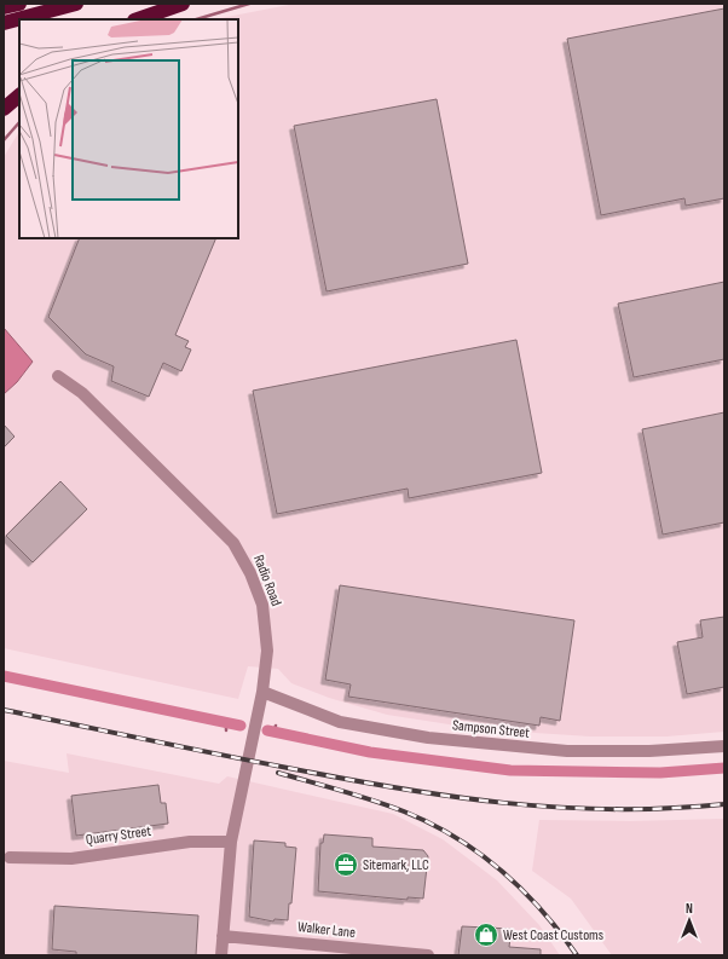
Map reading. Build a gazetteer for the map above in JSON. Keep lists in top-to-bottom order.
{
  "streets": {
    "street": [
      "Radio Road",
      "Sampson Street",
      "Quarry Street",
      "Walker Lane"
    ]
  },
  "crossings": [
    ["Radio Road", "Sampson Street"],
    ["Radio Road", "Quarry Street"],
    ["Radio Road", "Walker Lane"]
  ],
  "places": {
    "office": ["Sitemark, LLC"],
    "shop": ["West Coast Customs"]
  },
  "north": "top"
}
